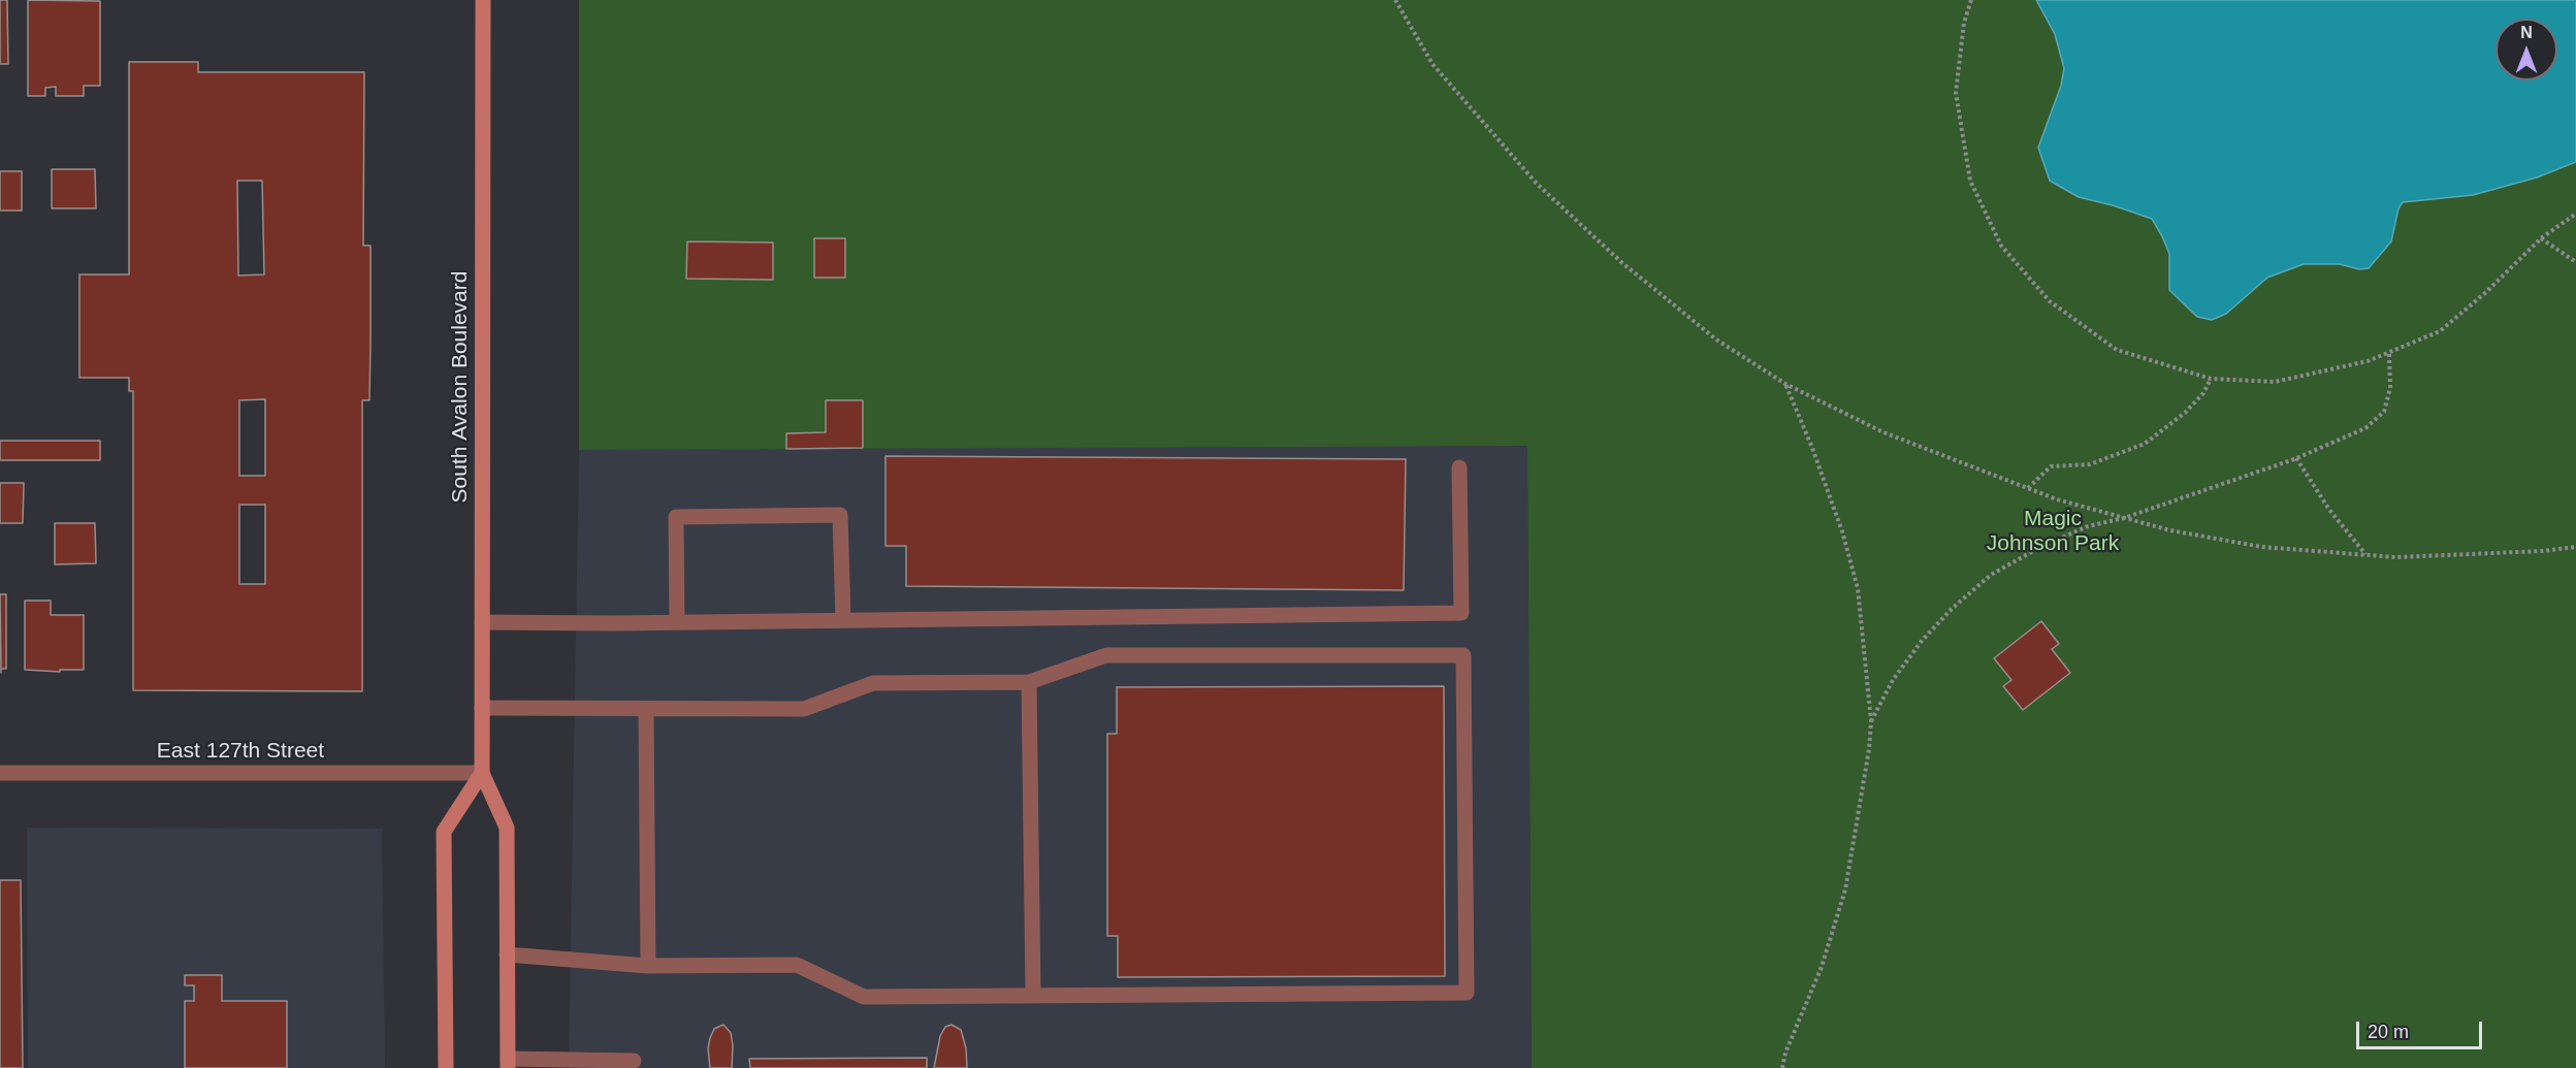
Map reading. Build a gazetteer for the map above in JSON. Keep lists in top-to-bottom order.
{
  "streets": {
    "main road": ["South Avalon Boulevard"],
    "street": ["East 127th Street"]
  },
  "crossings": [
    ["South Avalon Boulevard", "East 127th Street"]
  ],
  "parks": ["Magic Johnson Park"],
  "scale_bar": "20 m",
  "north": "top"
}
